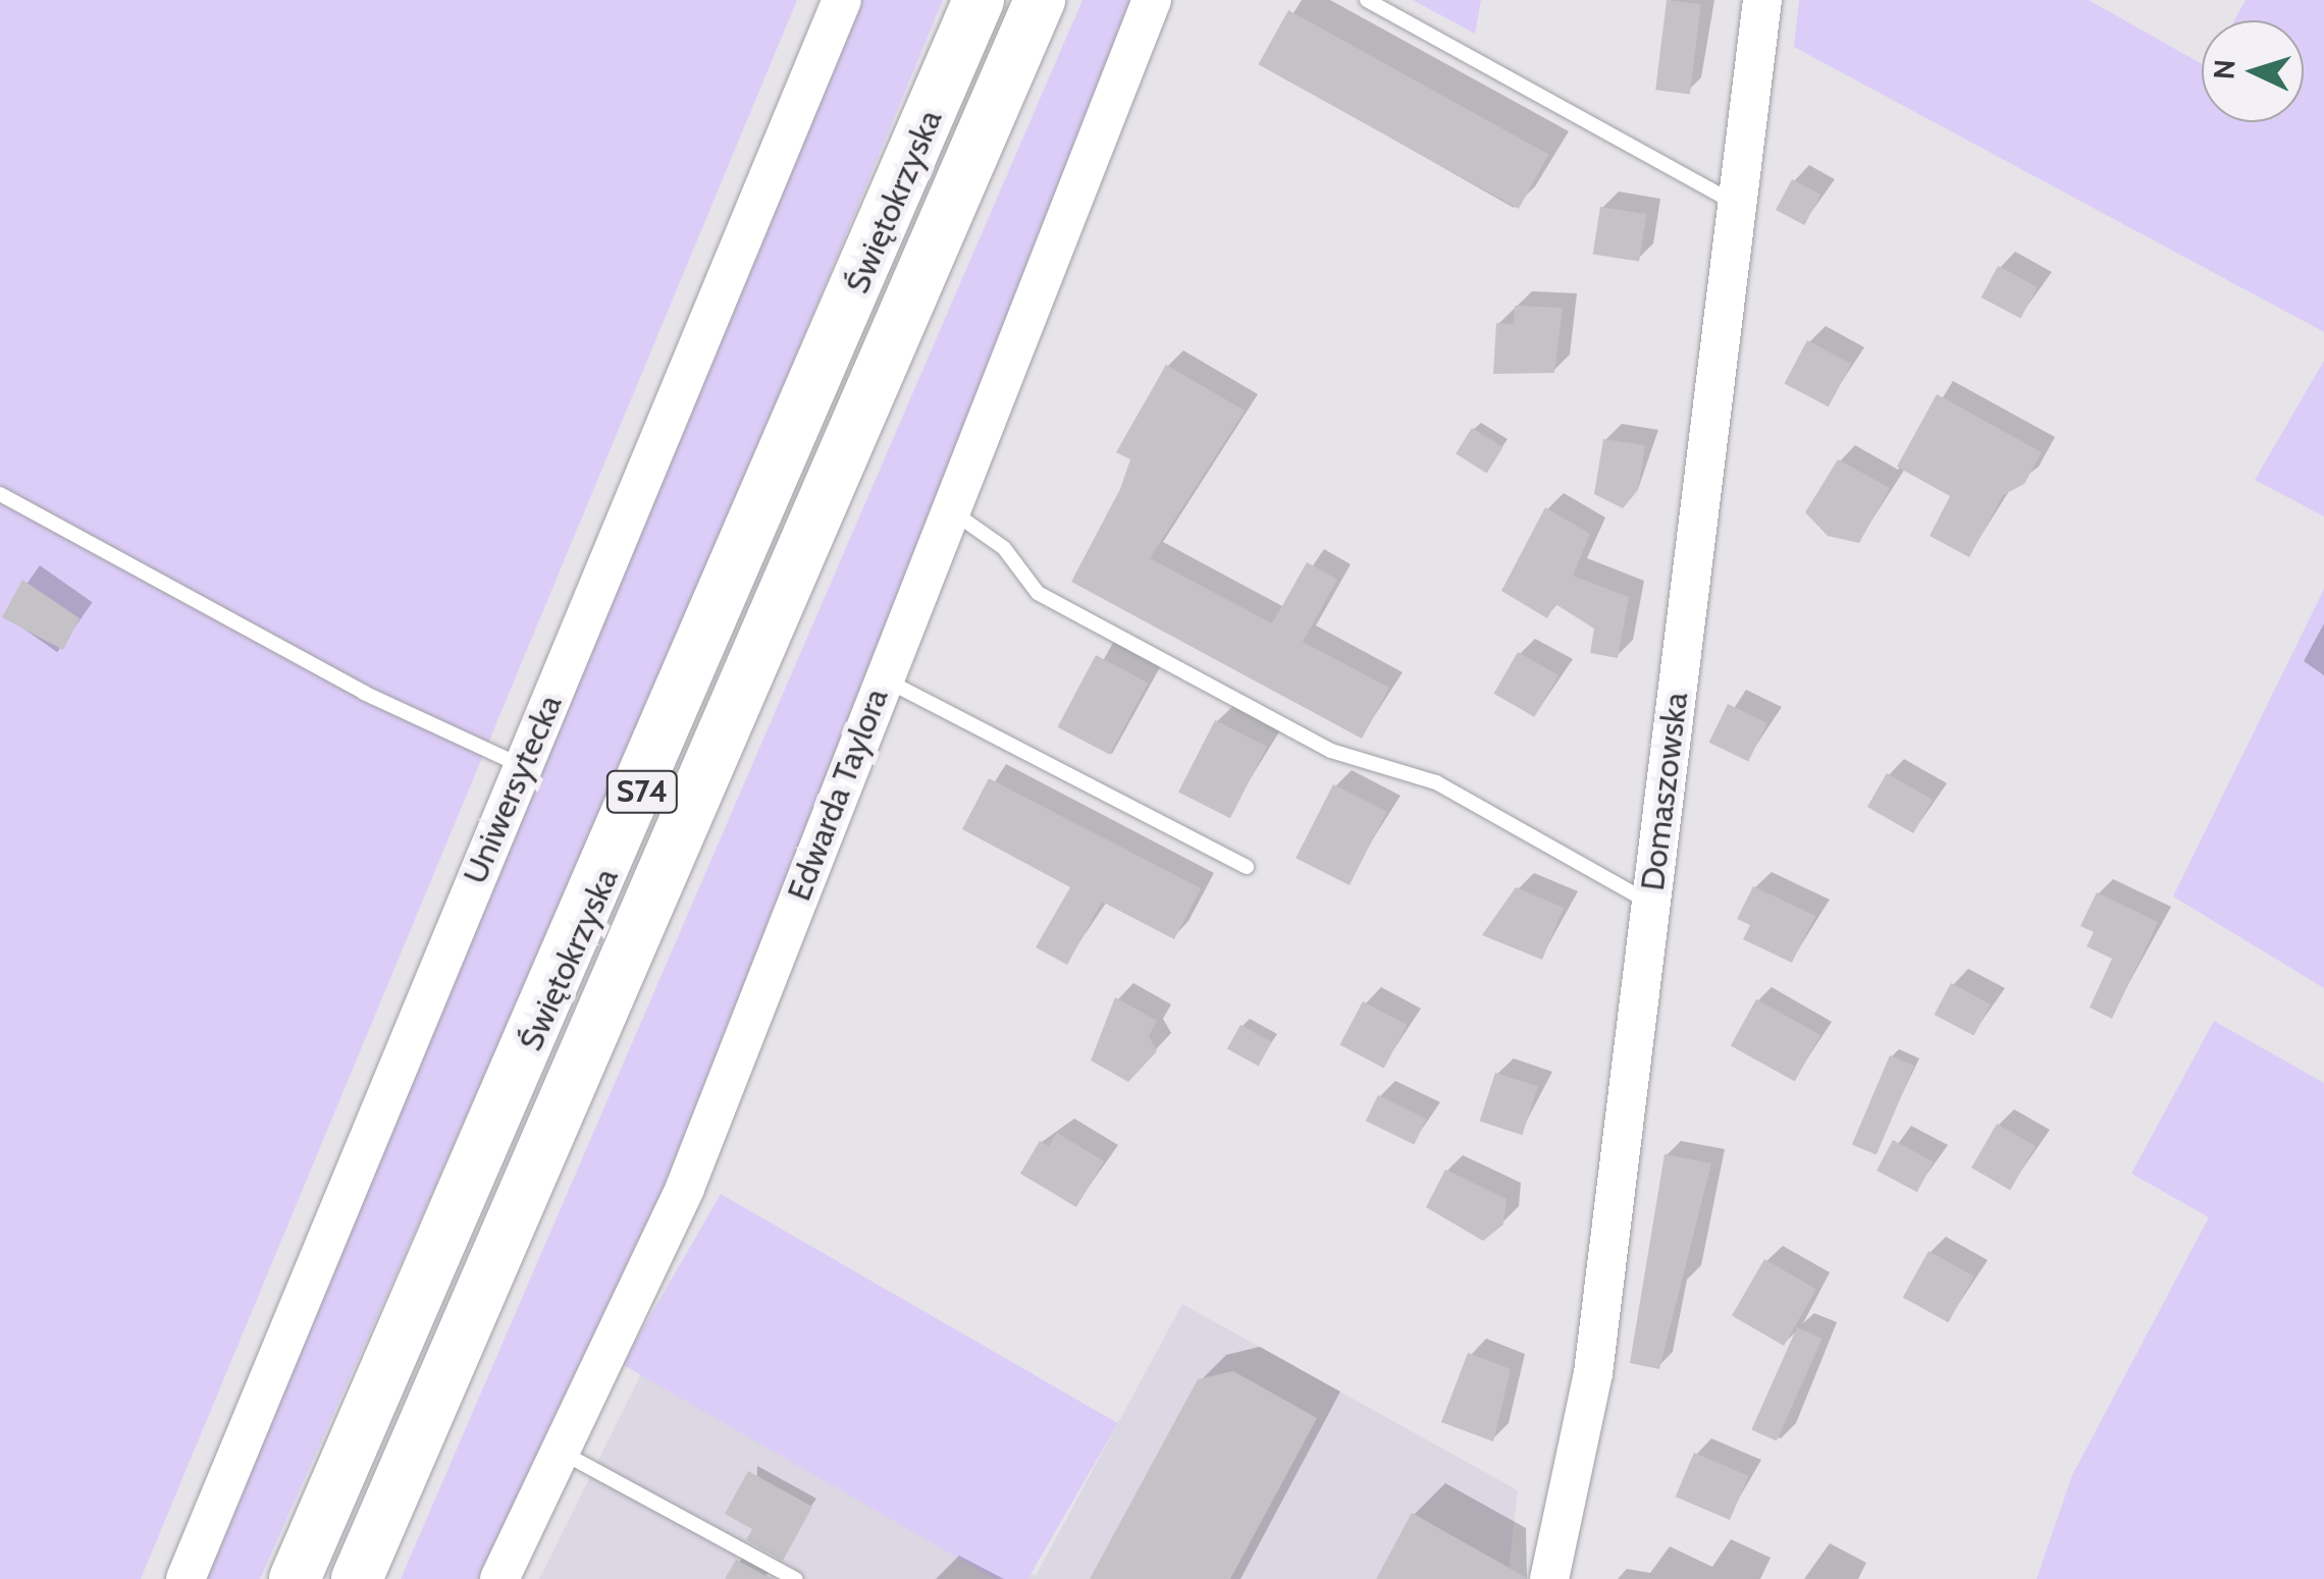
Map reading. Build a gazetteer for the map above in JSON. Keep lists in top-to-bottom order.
{
  "streets": {
    "highway": ["Świętokrzyska", "S74"],
    "street": ["Uniwersytecka", "Domaszowska", "Edwarda Taylora"]
  },
  "north": "left"
}
